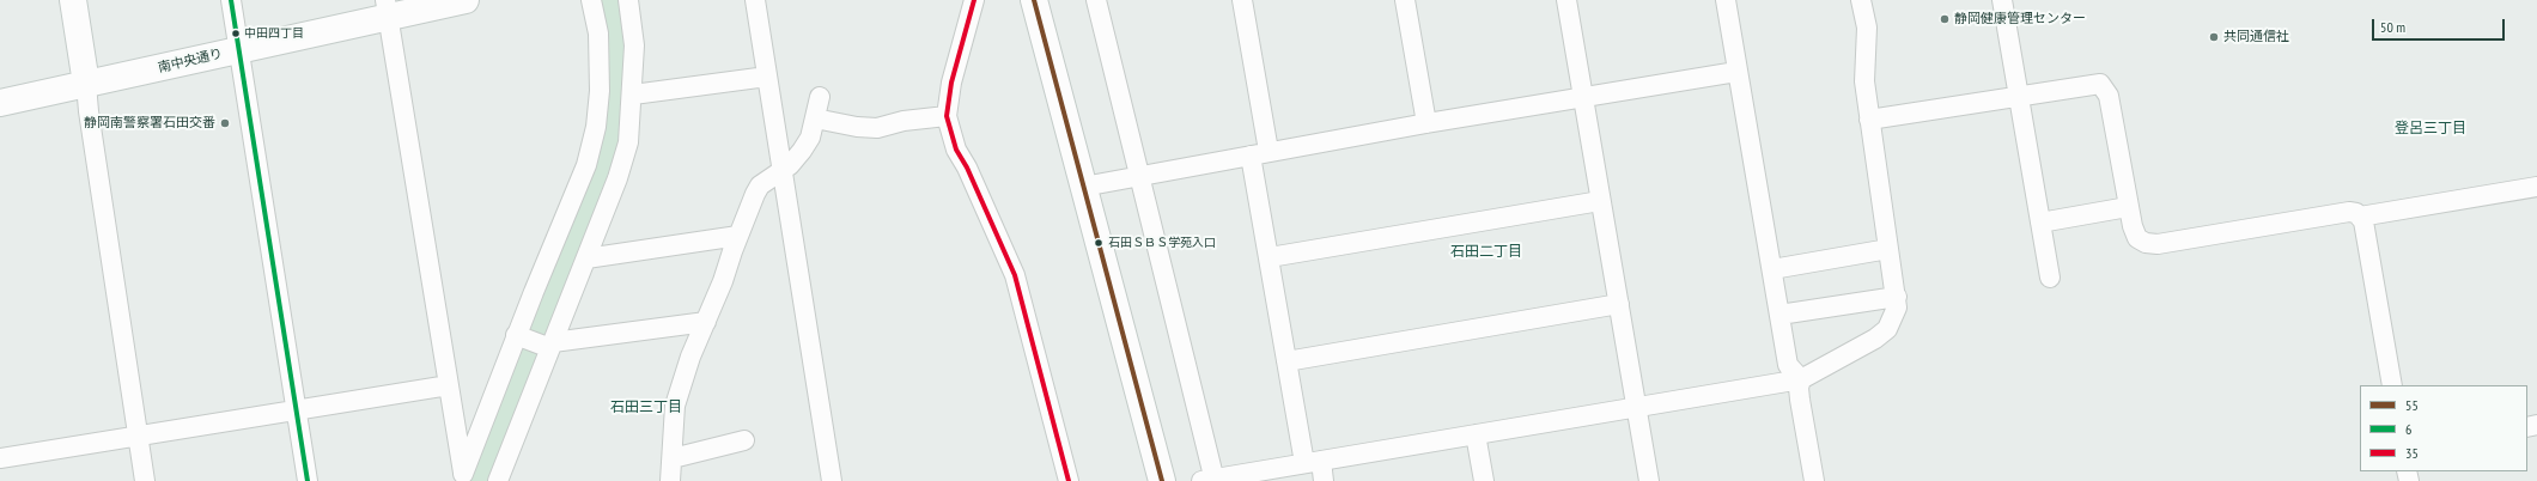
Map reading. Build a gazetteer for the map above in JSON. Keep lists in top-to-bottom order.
{
  "streets": {
    "street": ["南中央通り"]
  },
  "districts": ["登呂三丁目", "石田二丁目", "石田三丁目"],
  "places": [
    "静岡健康管理センター",
    "中田四丁目",
    "共同通信社",
    "静岡南警察署石田交番",
    "石田ＳＢＳ学苑入口"
  ],
  "lines": ["transit line 55", "transit line 6", "transit line 35"],
  "legend": ["55", "6", "35"],
  "scale_bar": "50 m"
}
